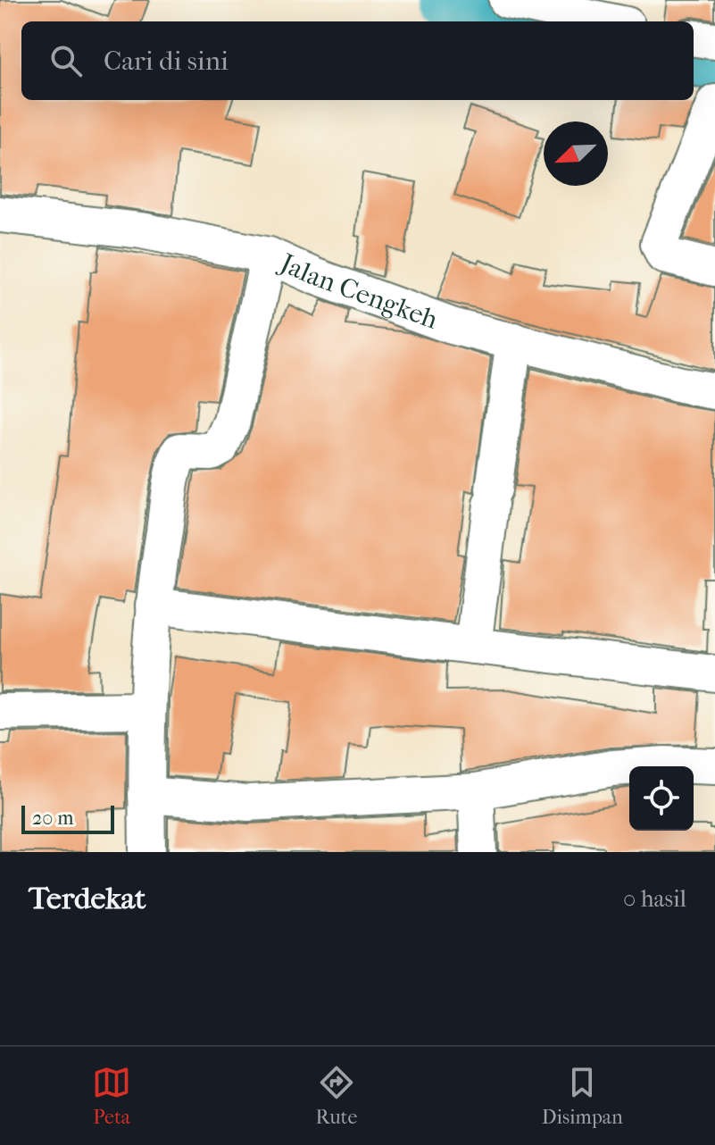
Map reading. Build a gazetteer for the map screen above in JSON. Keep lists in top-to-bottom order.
{
  "streets": {
    "street": ["Jalan Cengkeh"]
  },
  "scale_bar": "20 m",
  "north": "bottom left",
  "page": {
    "search": "Cari di sini",
    "scale": "20 m",
    "heading": ["Terdekat", "0 hasil"],
    "nav": ["Peta", "Rute", "Disimpan"]
  }
}
